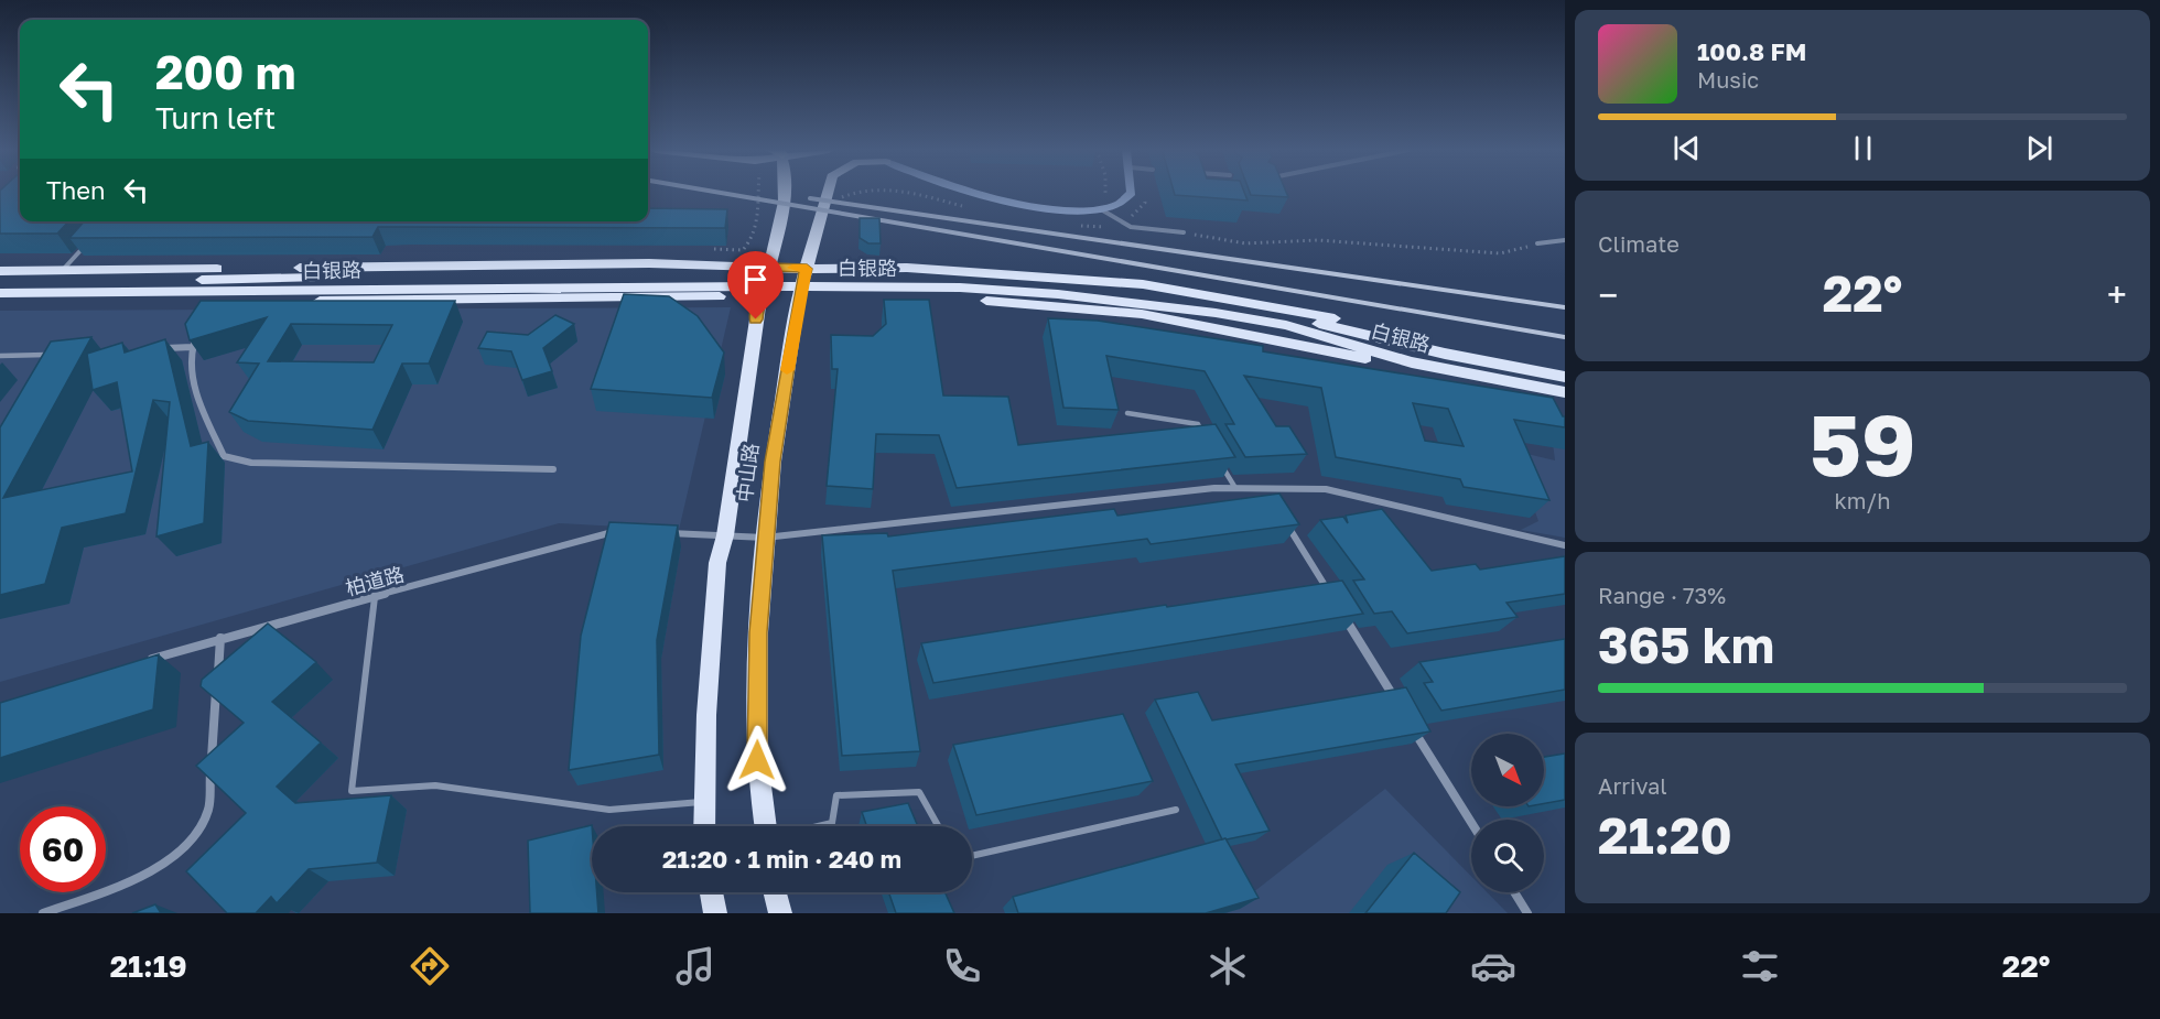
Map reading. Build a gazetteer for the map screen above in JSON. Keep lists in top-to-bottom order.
{
  "streets": {
    "main road": ["白银路", "中山路"],
    "street": ["柏道路"]
  },
  "north": "bottom right",
  "page": {
    "turn": ["200 m", "Turn left"],
    "song": ["100.8 FM", "Music"],
    "then": "Then",
    "tile": [
      "Climate",
      ["59", "km/h"],
      ["Range · 73%", "365 km"],
      ["Arrival", "21:20"]
    ],
    "heat": ["−", "22°", "+"],
    "limit": "60",
    "trip": "21:20 · 1 min · 240 m",
    "tabs": ["21:19", "22°"]
  }
}
